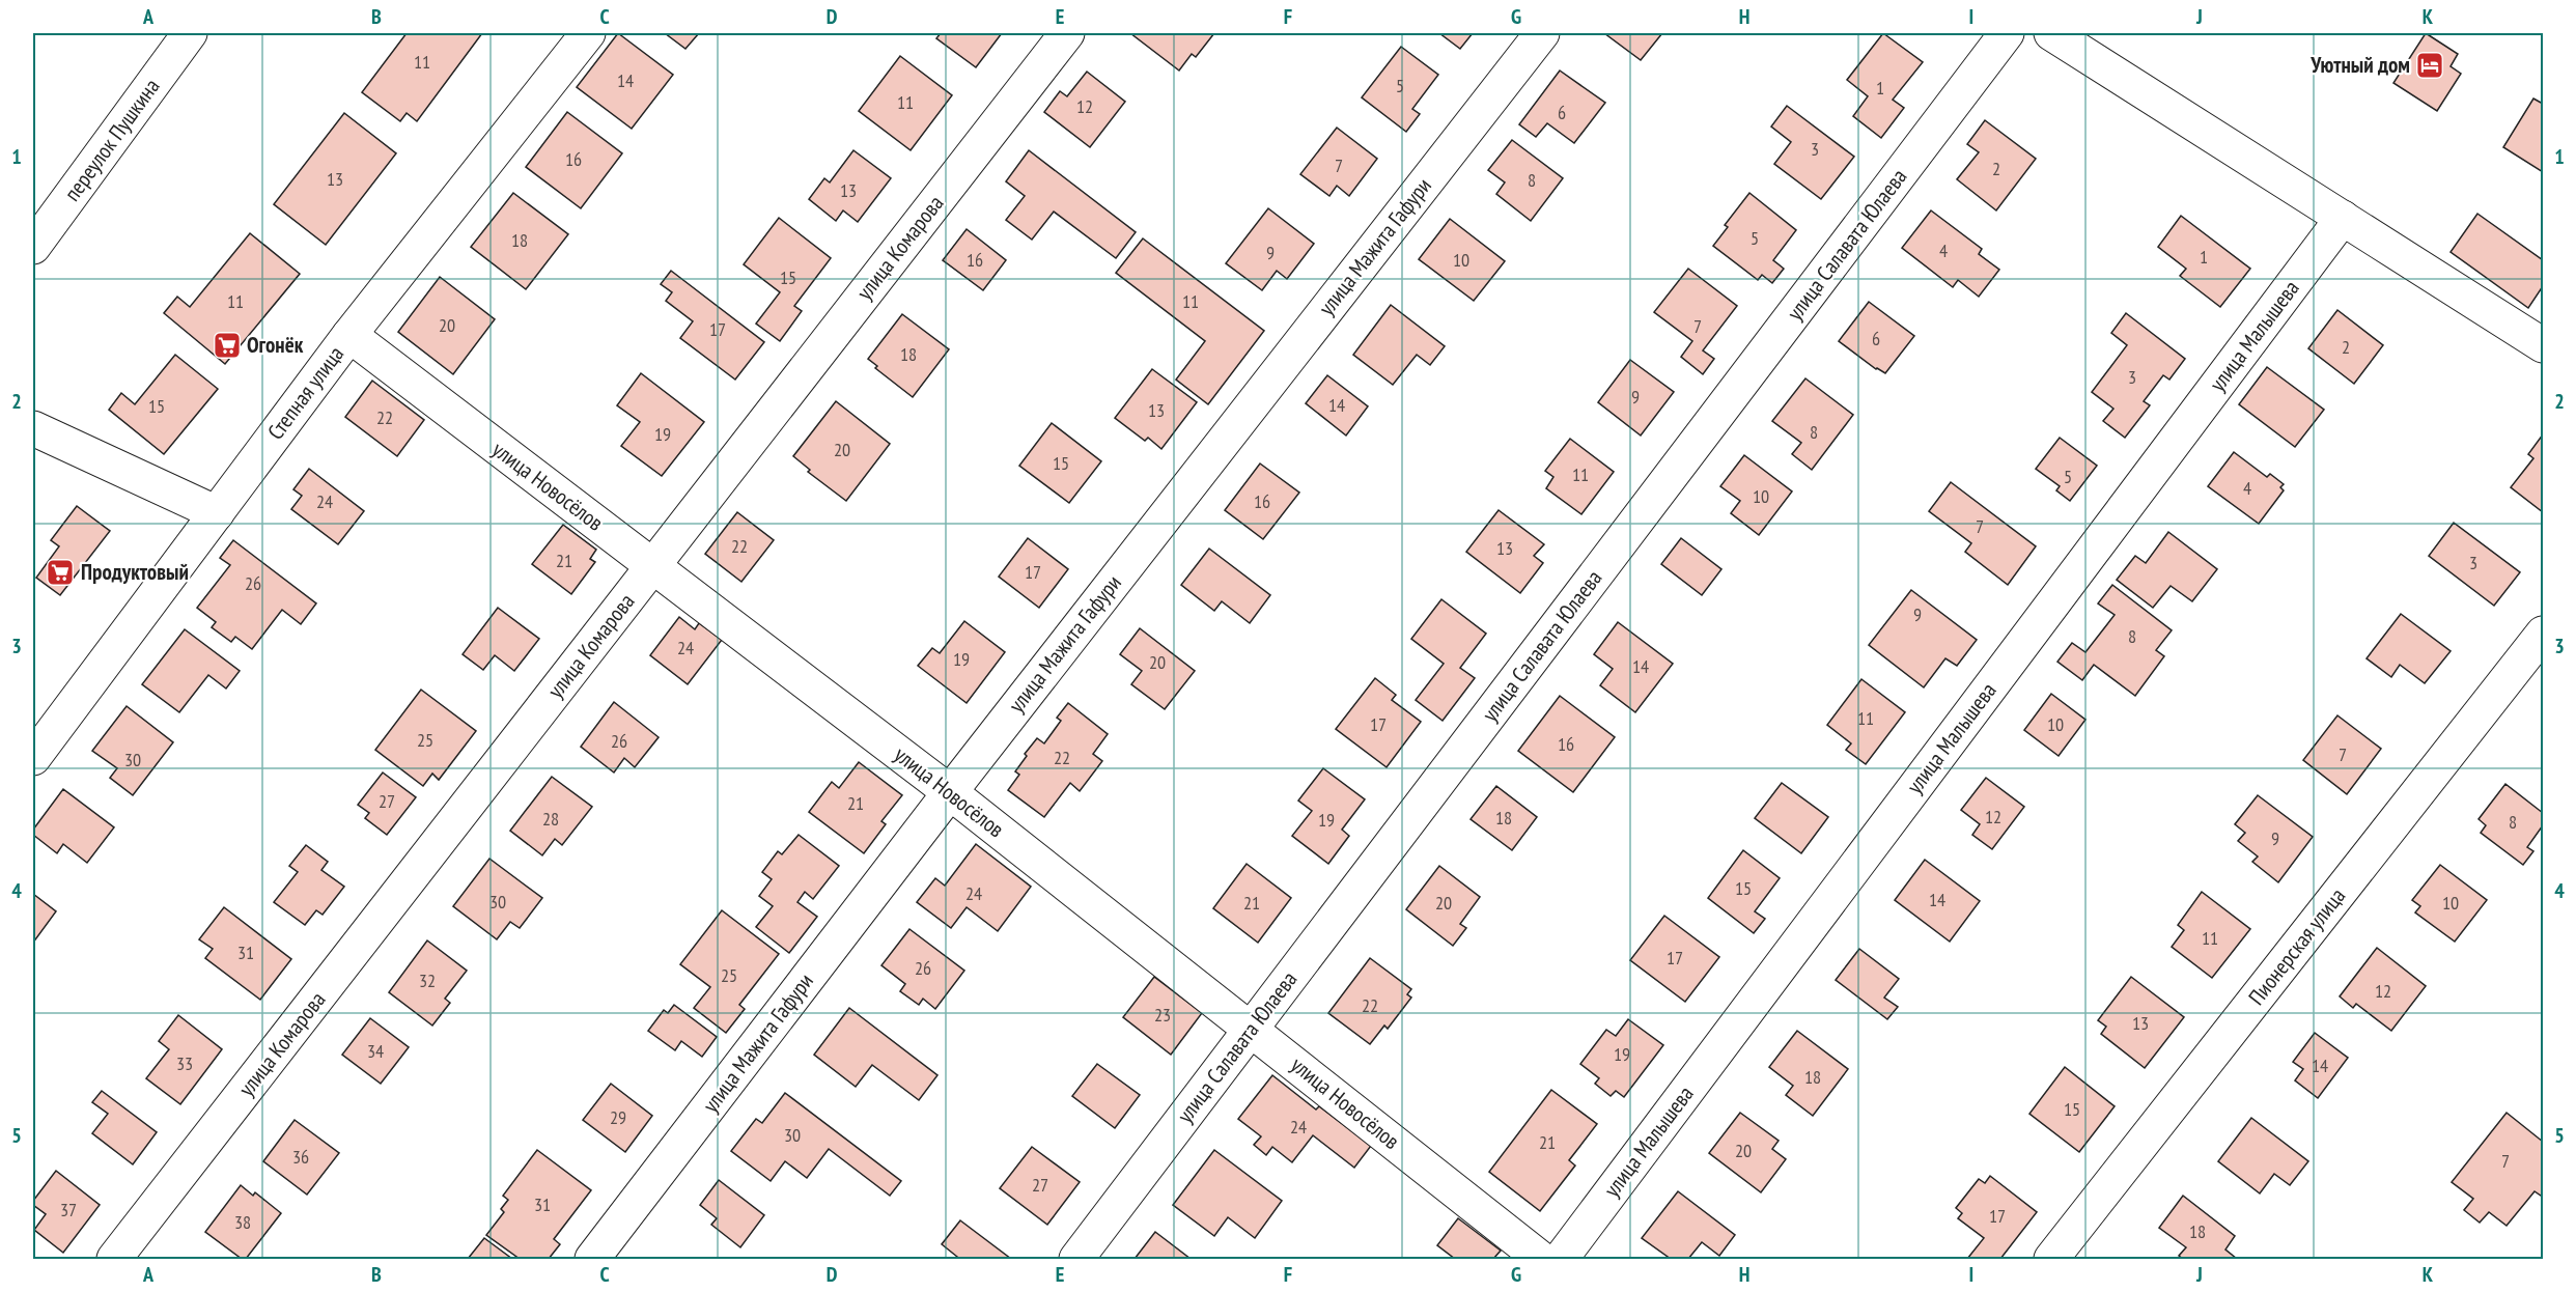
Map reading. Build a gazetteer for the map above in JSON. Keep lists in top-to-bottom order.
{
  "streets": {
    "street": [
      "переулок Пушкина",
      "улица Салавата Юлаева",
      "улица Мажита Гафури",
      "улица Комарова",
      "улица Малышева",
      "Степная улица",
      "улица Новосёлов",
      "Пионерская улица"
    ]
  },
  "crossings": [
    ["улица Салавата Юлаева", "улица Новосёлов"],
    ["улица Мажита Гафури", "улица Новосёлов"],
    ["улица Комарова", "улица Новосёлов"],
    ["Степная улица", "улица Новосёлов"]
  ],
  "places": {
    "hotel": ["Уютный дом"],
    "supermarket": ["Огонёк", "Продуктовый"]
  },
  "house_numbers": [
    "11",
    "14",
    "5",
    "1",
    "11",
    "12",
    "6",
    "3",
    "16",
    "7",
    "2",
    "13",
    "8",
    "13",
    "5",
    "18",
    "4",
    "9",
    "1",
    "16",
    "10",
    "15",
    "11",
    "11",
    "20",
    "7",
    "17",
    "6",
    "2",
    "18",
    "3",
    "9",
    "14",
    "15",
    "13",
    "22",
    "8",
    "19",
    "20",
    "15",
    "11",
    "5",
    "4",
    "10",
    "24",
    "16",
    "7",
    "22",
    "13",
    "21",
    "3",
    "17",
    "26",
    "9",
    "8",
    "24",
    "19",
    "20",
    "14",
    "11",
    "17",
    "10",
    "25",
    "26",
    "16",
    "7",
    "22",
    "30",
    "27",
    "21",
    "12",
    "18",
    "28",
    "19",
    "8",
    "9",
    "15",
    "24",
    "14",
    "30",
    "21",
    "20",
    "10",
    "11",
    "31",
    "17",
    "26",
    "25",
    "32",
    "12",
    "22",
    "23",
    "13",
    "34",
    "19",
    "33",
    "14",
    "18",
    "15",
    "29",
    "24",
    "30",
    "21",
    "20",
    "36",
    "7",
    "27",
    "31",
    "37",
    "17",
    "38",
    "18"
  ],
  "grid": {
    "columns": [
      "A",
      "B",
      "C",
      "D",
      "E",
      "F",
      "G",
      "H",
      "I",
      "J",
      "K"
    ],
    "rows": [
      "1",
      "2",
      "3",
      "4",
      "5"
    ]
  }
}
